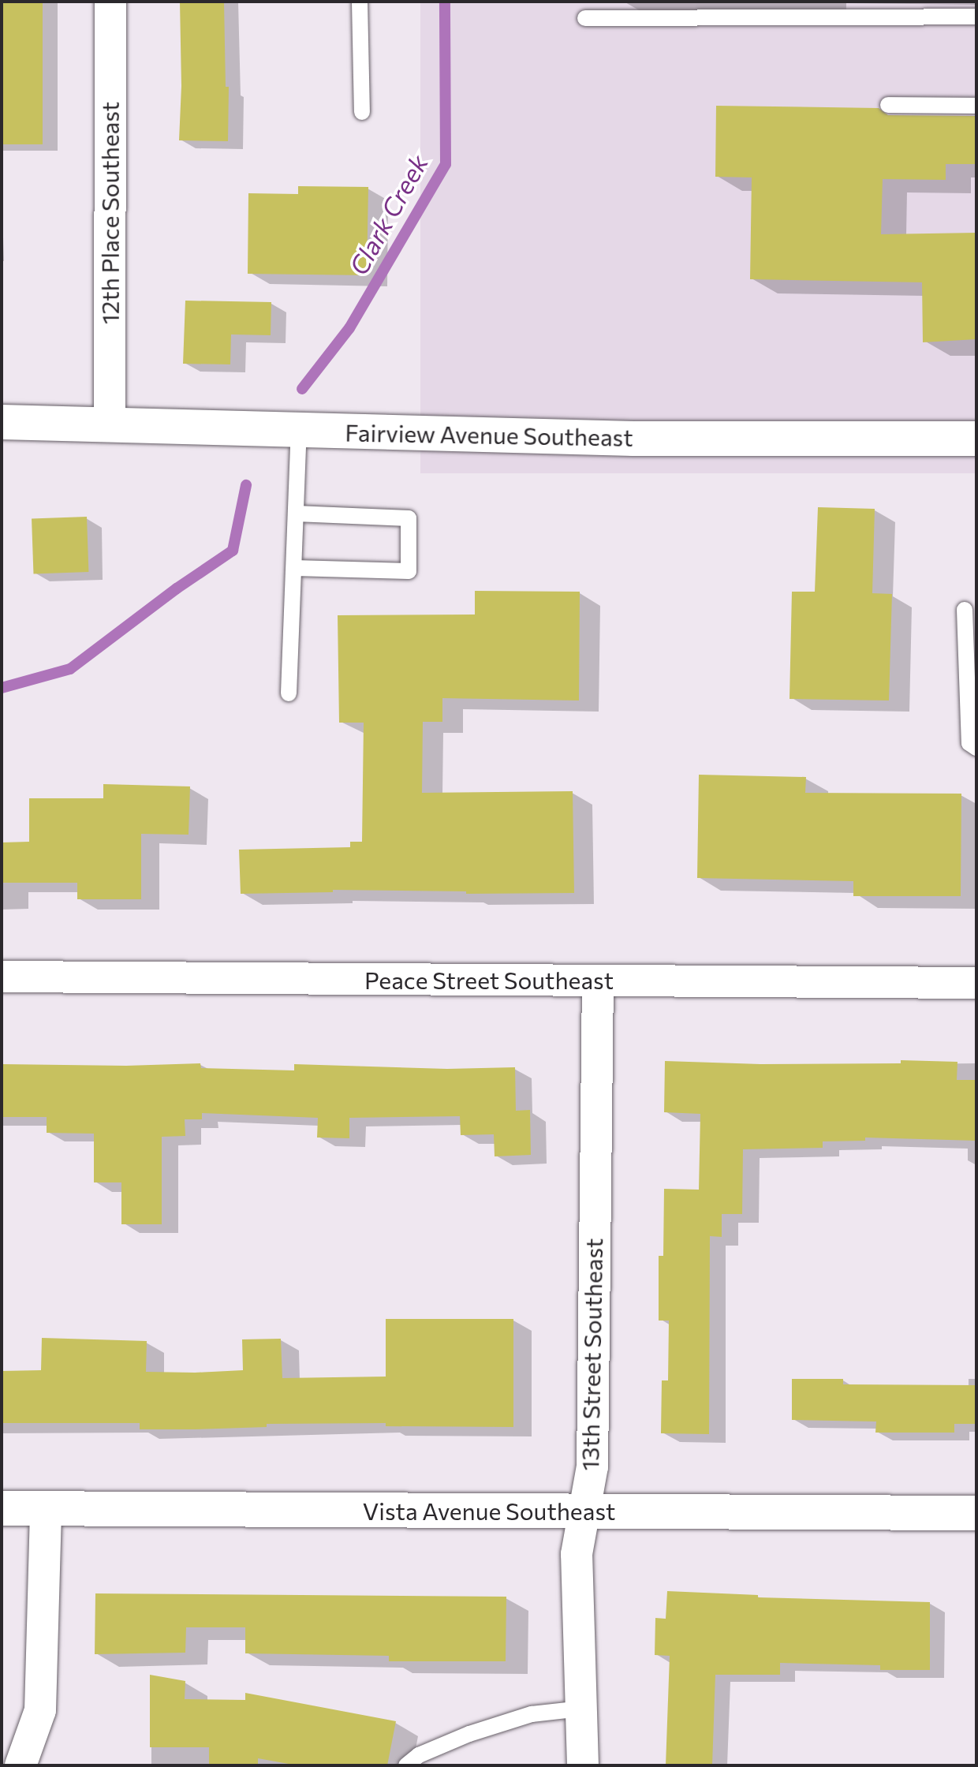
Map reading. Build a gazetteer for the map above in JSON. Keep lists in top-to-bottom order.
{
  "streets": {
    "street": [
      "12th Place Southeast",
      "Fairview Avenue Southeast",
      "Peace Street Southeast",
      "13th Street Southeast",
      "Vista Avenue Southeast"
    ]
  },
  "crossings": [
    ["12th Place Southeast", "Fairview Avenue Southeast"],
    ["Peace Street Southeast", "13th Street Southeast"],
    ["13th Street Southeast", "Vista Avenue Southeast"]
  ],
  "water": ["Clark Creek"]
}
